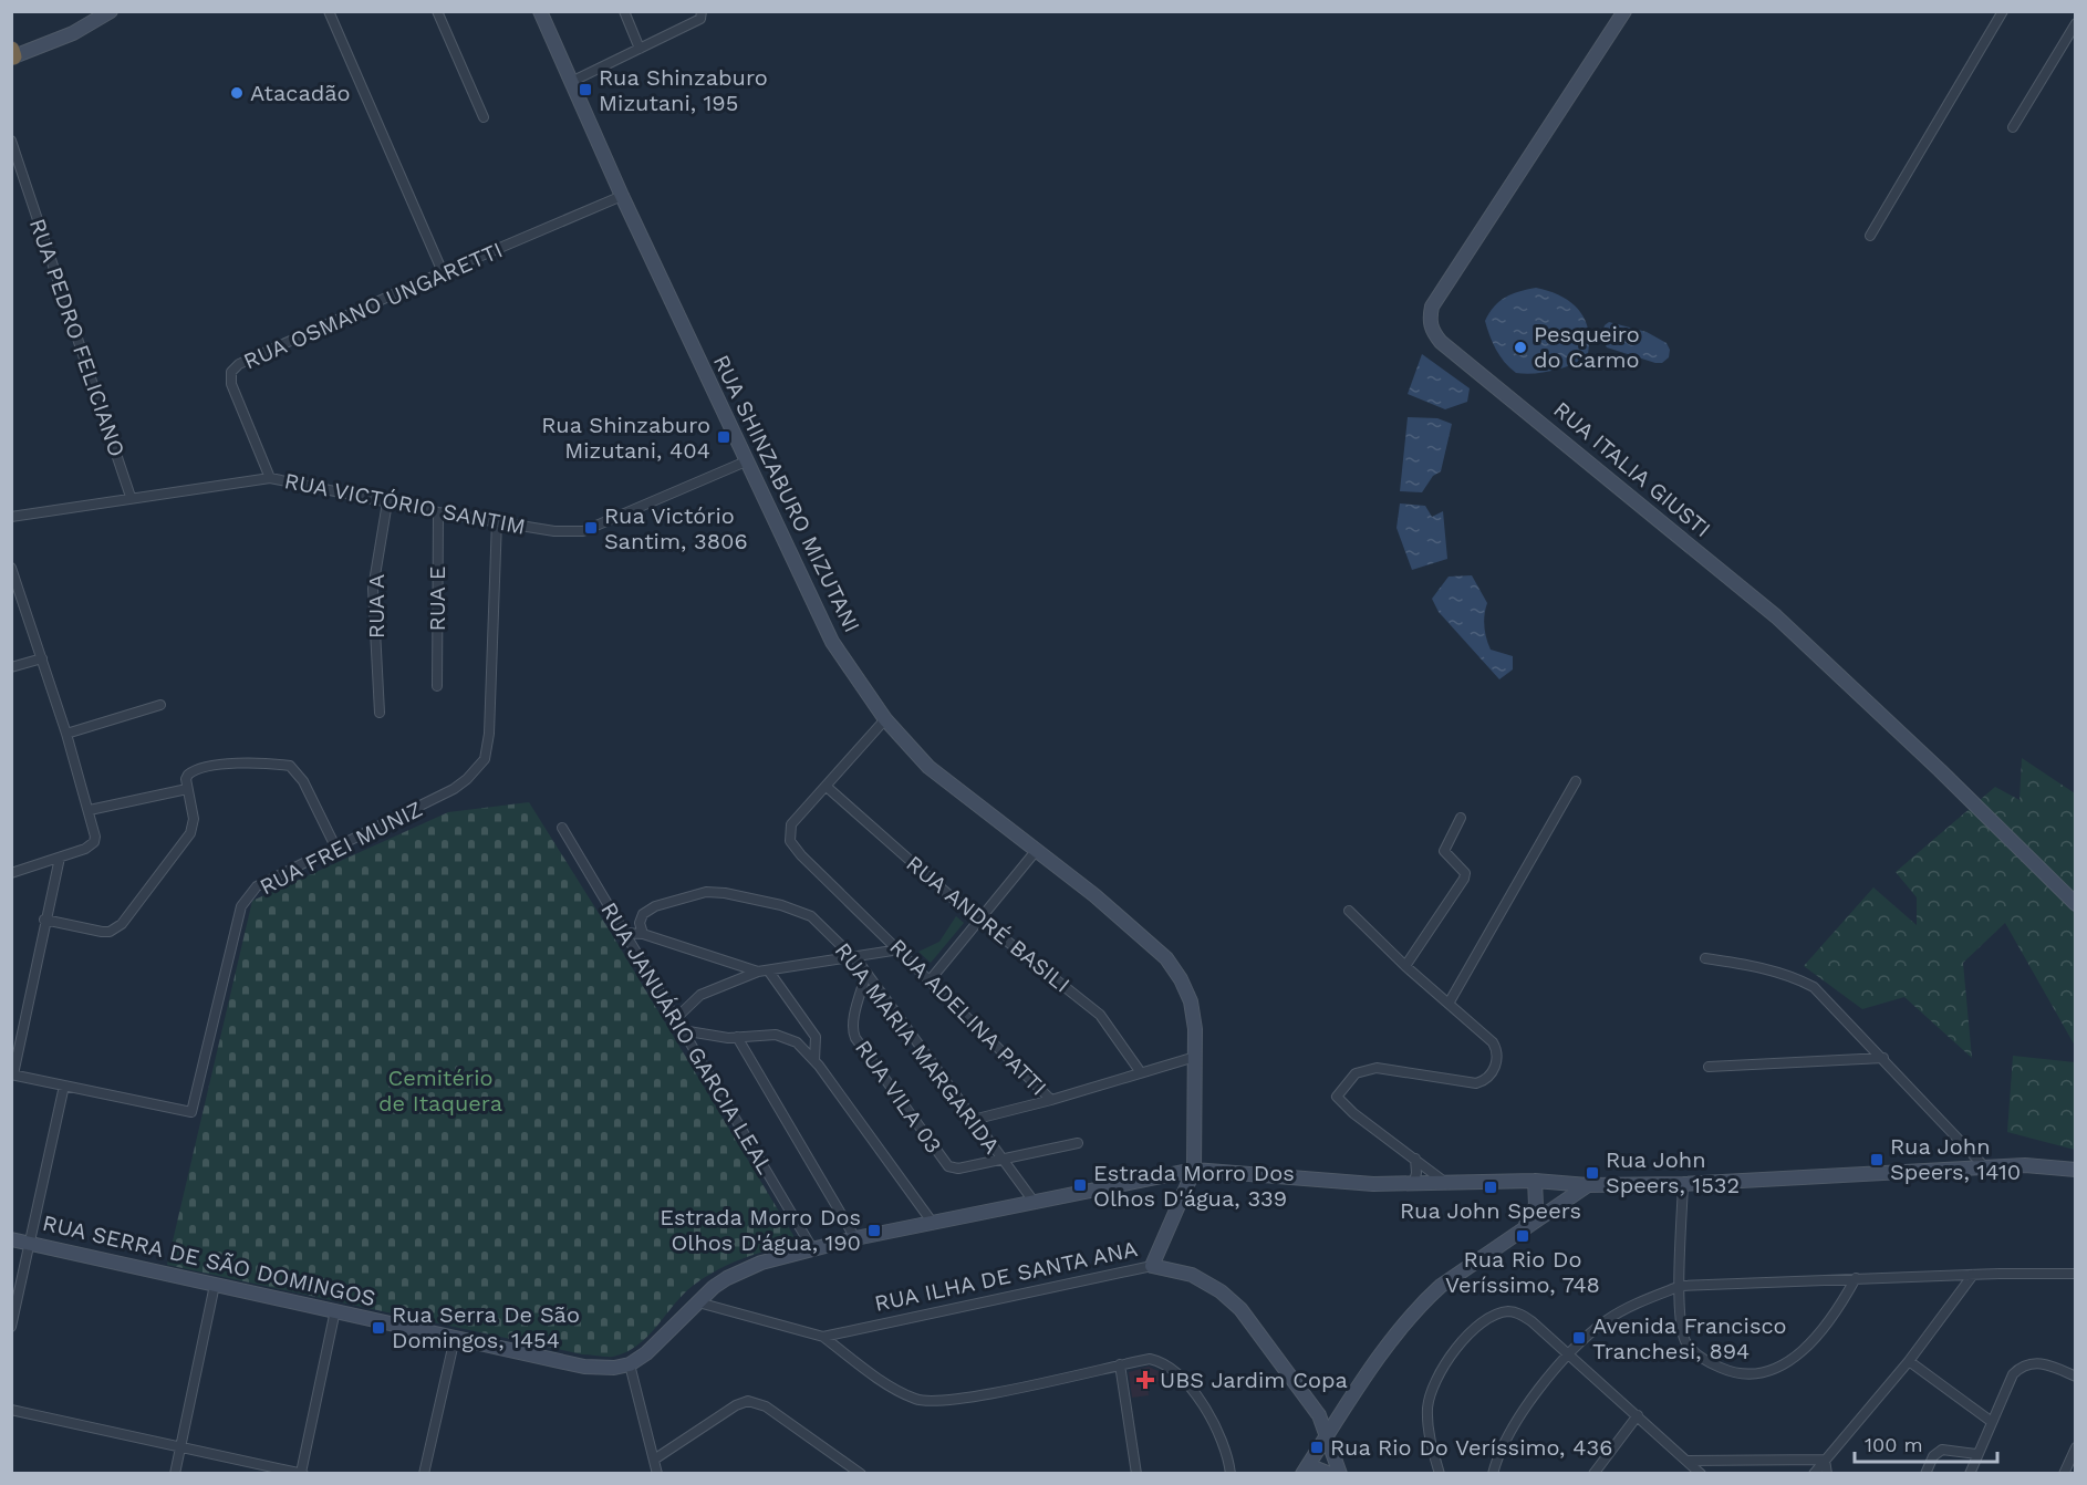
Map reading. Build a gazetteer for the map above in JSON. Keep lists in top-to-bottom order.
{
  "streets": {
    "street": [
      "RUA OSMANO UNGARETTI",
      "RUA PEDRO FELICIANO",
      "RUA ITALIA GIUSTI",
      "RUA SHINZABURO MIZUTANI",
      "RUA VICTÓRIO SANTIM",
      "RUA E",
      "RUA A",
      "RUA FREI MUNIZ",
      "RUA ANDRÉ BASILI",
      "RUA ADELINA PATTI",
      "RUA JANUÁRIO GARCIA LEAL",
      "RUA MARIA MARGARIDA",
      "RUA VILA 03",
      "RUA SERRA DE SÃO DOMINGOS",
      "RUA ILHA DE SANTA ANA"
    ]
  },
  "crossings": [
    ["RUA OSMANO UNGARETTI", "RUA SHINZABURO MIZUTANI"],
    ["RUA OSMANO UNGARETTI", "RUA VICTÓRIO SANTIM"],
    ["RUA PEDRO FELICIANO", "RUA VICTÓRIO SANTIM"],
    ["RUA SHINZABURO MIZUTANI", "RUA VICTÓRIO SANTIM"],
    ["RUA SHINZABURO MIZUTANI", "RUA ADELINA PATTI"],
    ["RUA SHINZABURO MIZUTANI", "RUA ILHA DE SANTA ANA"],
    ["RUA VICTÓRIO SANTIM", "RUA E"],
    ["RUA VICTÓRIO SANTIM", "RUA A"],
    ["RUA VICTÓRIO SANTIM", "RUA FREI MUNIZ"],
    ["RUA ANDRÉ BASILI", "RUA ADELINA PATTI"],
    ["RUA MARIA MARGARIDA", "RUA VILA 03"]
  ],
  "parks": ["Cemitério de Itaquera"],
  "places": {
    "transit": [
      "Rua Shinzaburo Mizutani, 195",
      "Rua Shinzaburo Mizutani, 404",
      "Rua Victório Santim, 3806",
      "Rua John Speers, 1410",
      "Rua John Speers, 1532",
      "Estrada Morro Dos Olhos D'água, 339",
      "Rua John Speers",
      "Estrada Morro Dos Olhos D'água, 190",
      "Rua Rio Do Veríssimo, 748",
      "Rua Serra De São Domingos, 1454",
      "Avenida Francisco Tranchesi, 894",
      "Rua Rio Do Veríssimo, 436"
    ],
    "other": ["Atacadão", "Pesqueiro do Carmo"],
    "health": ["UBS Jardim Copa"]
  },
  "scale_bar": "100 m"
}
